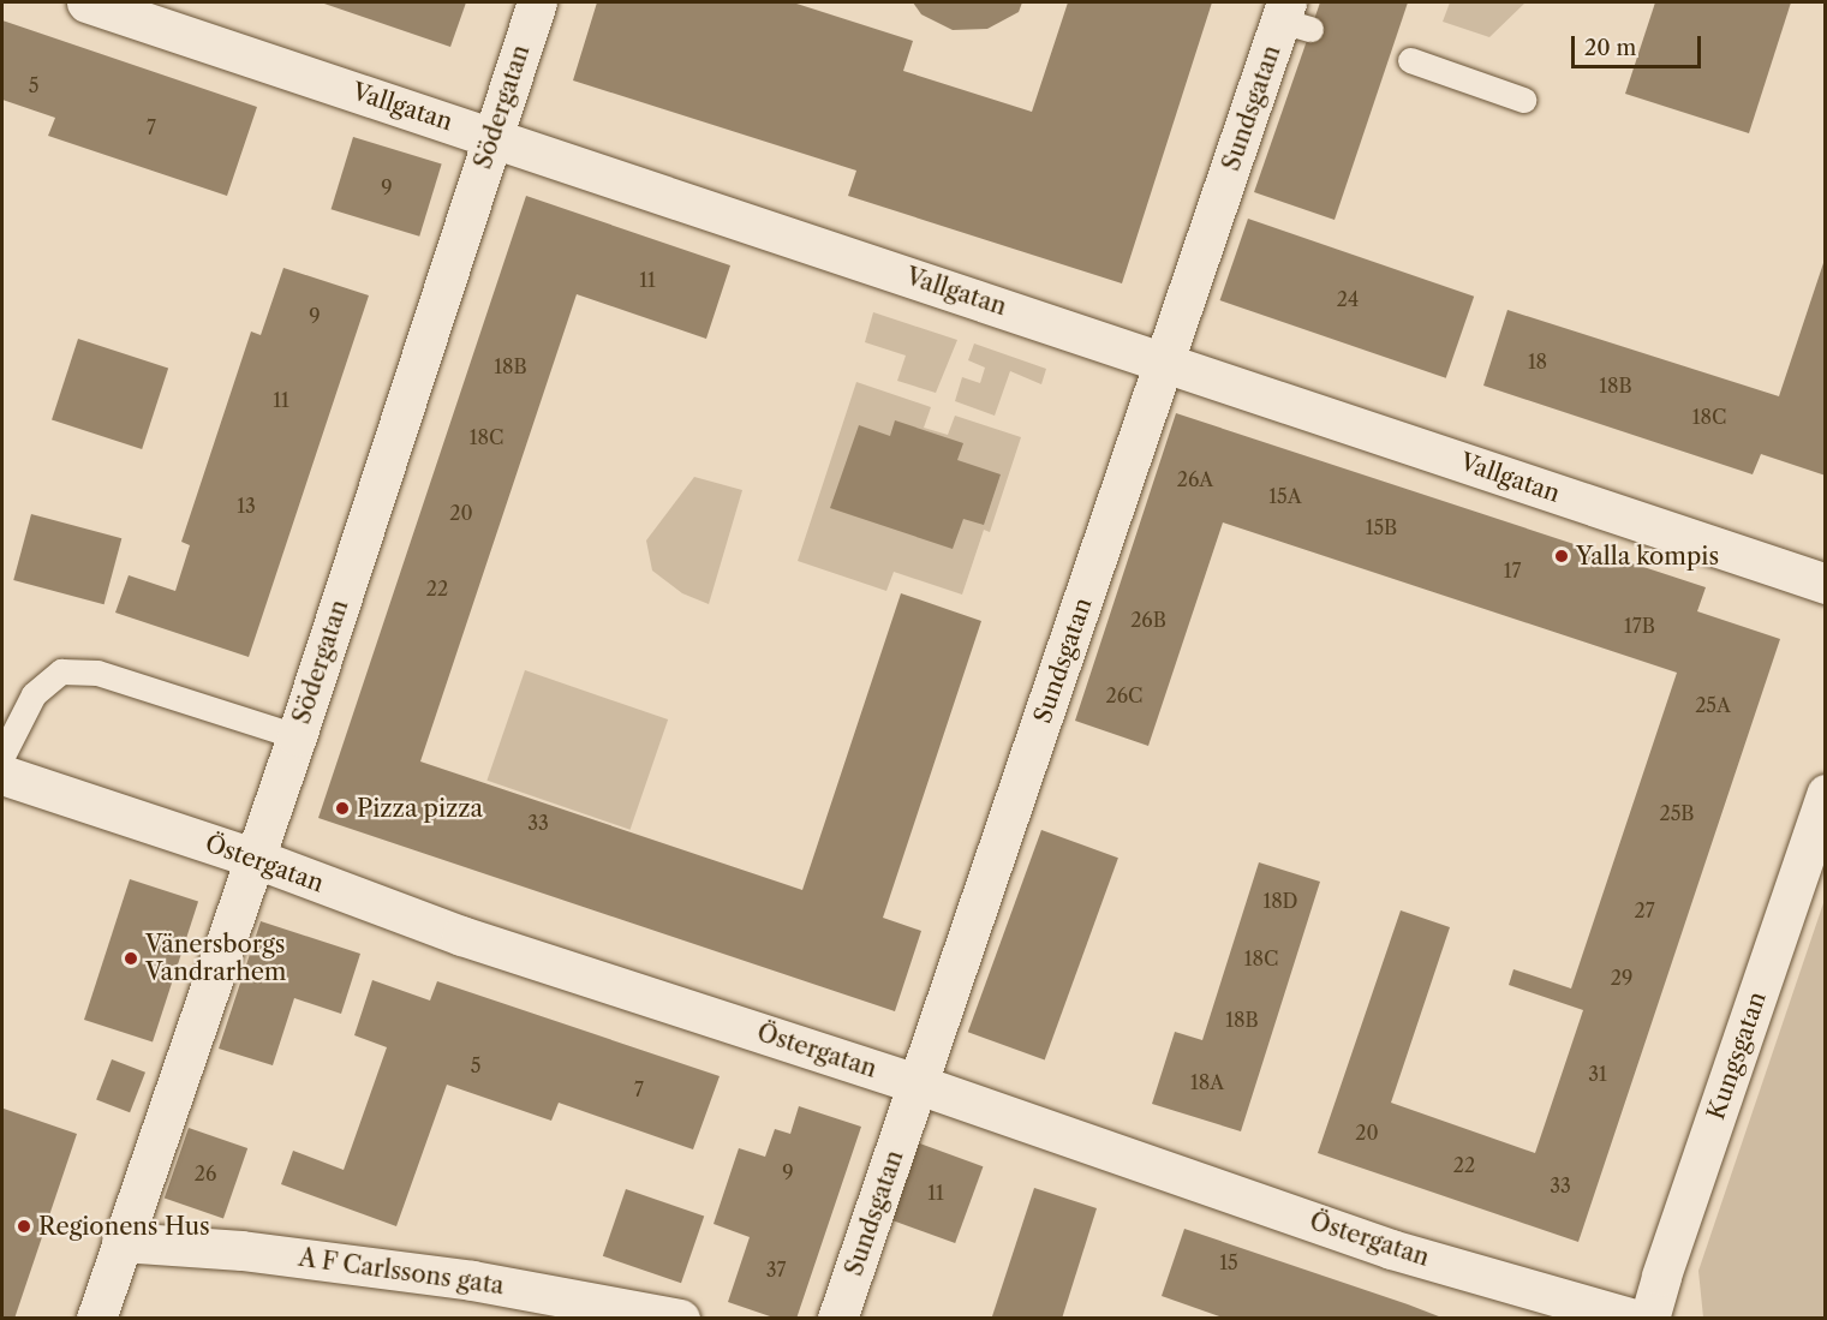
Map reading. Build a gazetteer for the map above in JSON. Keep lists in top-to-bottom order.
{
  "streets": {
    "street": [
      "Vallgatan",
      "Södergatan",
      "Sundsgatan",
      "Östergatan",
      "Kungsgatan",
      "A F Carlssons gata"
    ]
  },
  "crossings": [
    ["Vallgatan", "Södergatan"],
    ["Vallgatan", "Sundsgatan"],
    ["Södergatan", "Östergatan"],
    ["Södergatan", "A F Carlssons gata"],
    ["Sundsgatan", "Östergatan"]
  ],
  "places": [
    "Yalla kompis",
    "Pizza pizza",
    "Vänersborgs Vandrarhem",
    "Regionens Hus"
  ],
  "house_numbers": [
    "5",
    "7",
    "9",
    "11",
    "24",
    "9",
    "18",
    "18B",
    "18B",
    "11",
    "18C",
    "18C",
    "26A",
    "15A",
    "13",
    "20",
    "15B",
    "17",
    "22",
    "26B",
    "17B",
    "26C",
    "25A",
    "25B",
    "33",
    "18D",
    "27",
    "18C",
    "29",
    "18B",
    "5",
    "31",
    "18A",
    "7",
    "20",
    "22",
    "9",
    "26",
    "33",
    "11",
    "15",
    "37"
  ],
  "scale_bar": "20 m"
}
